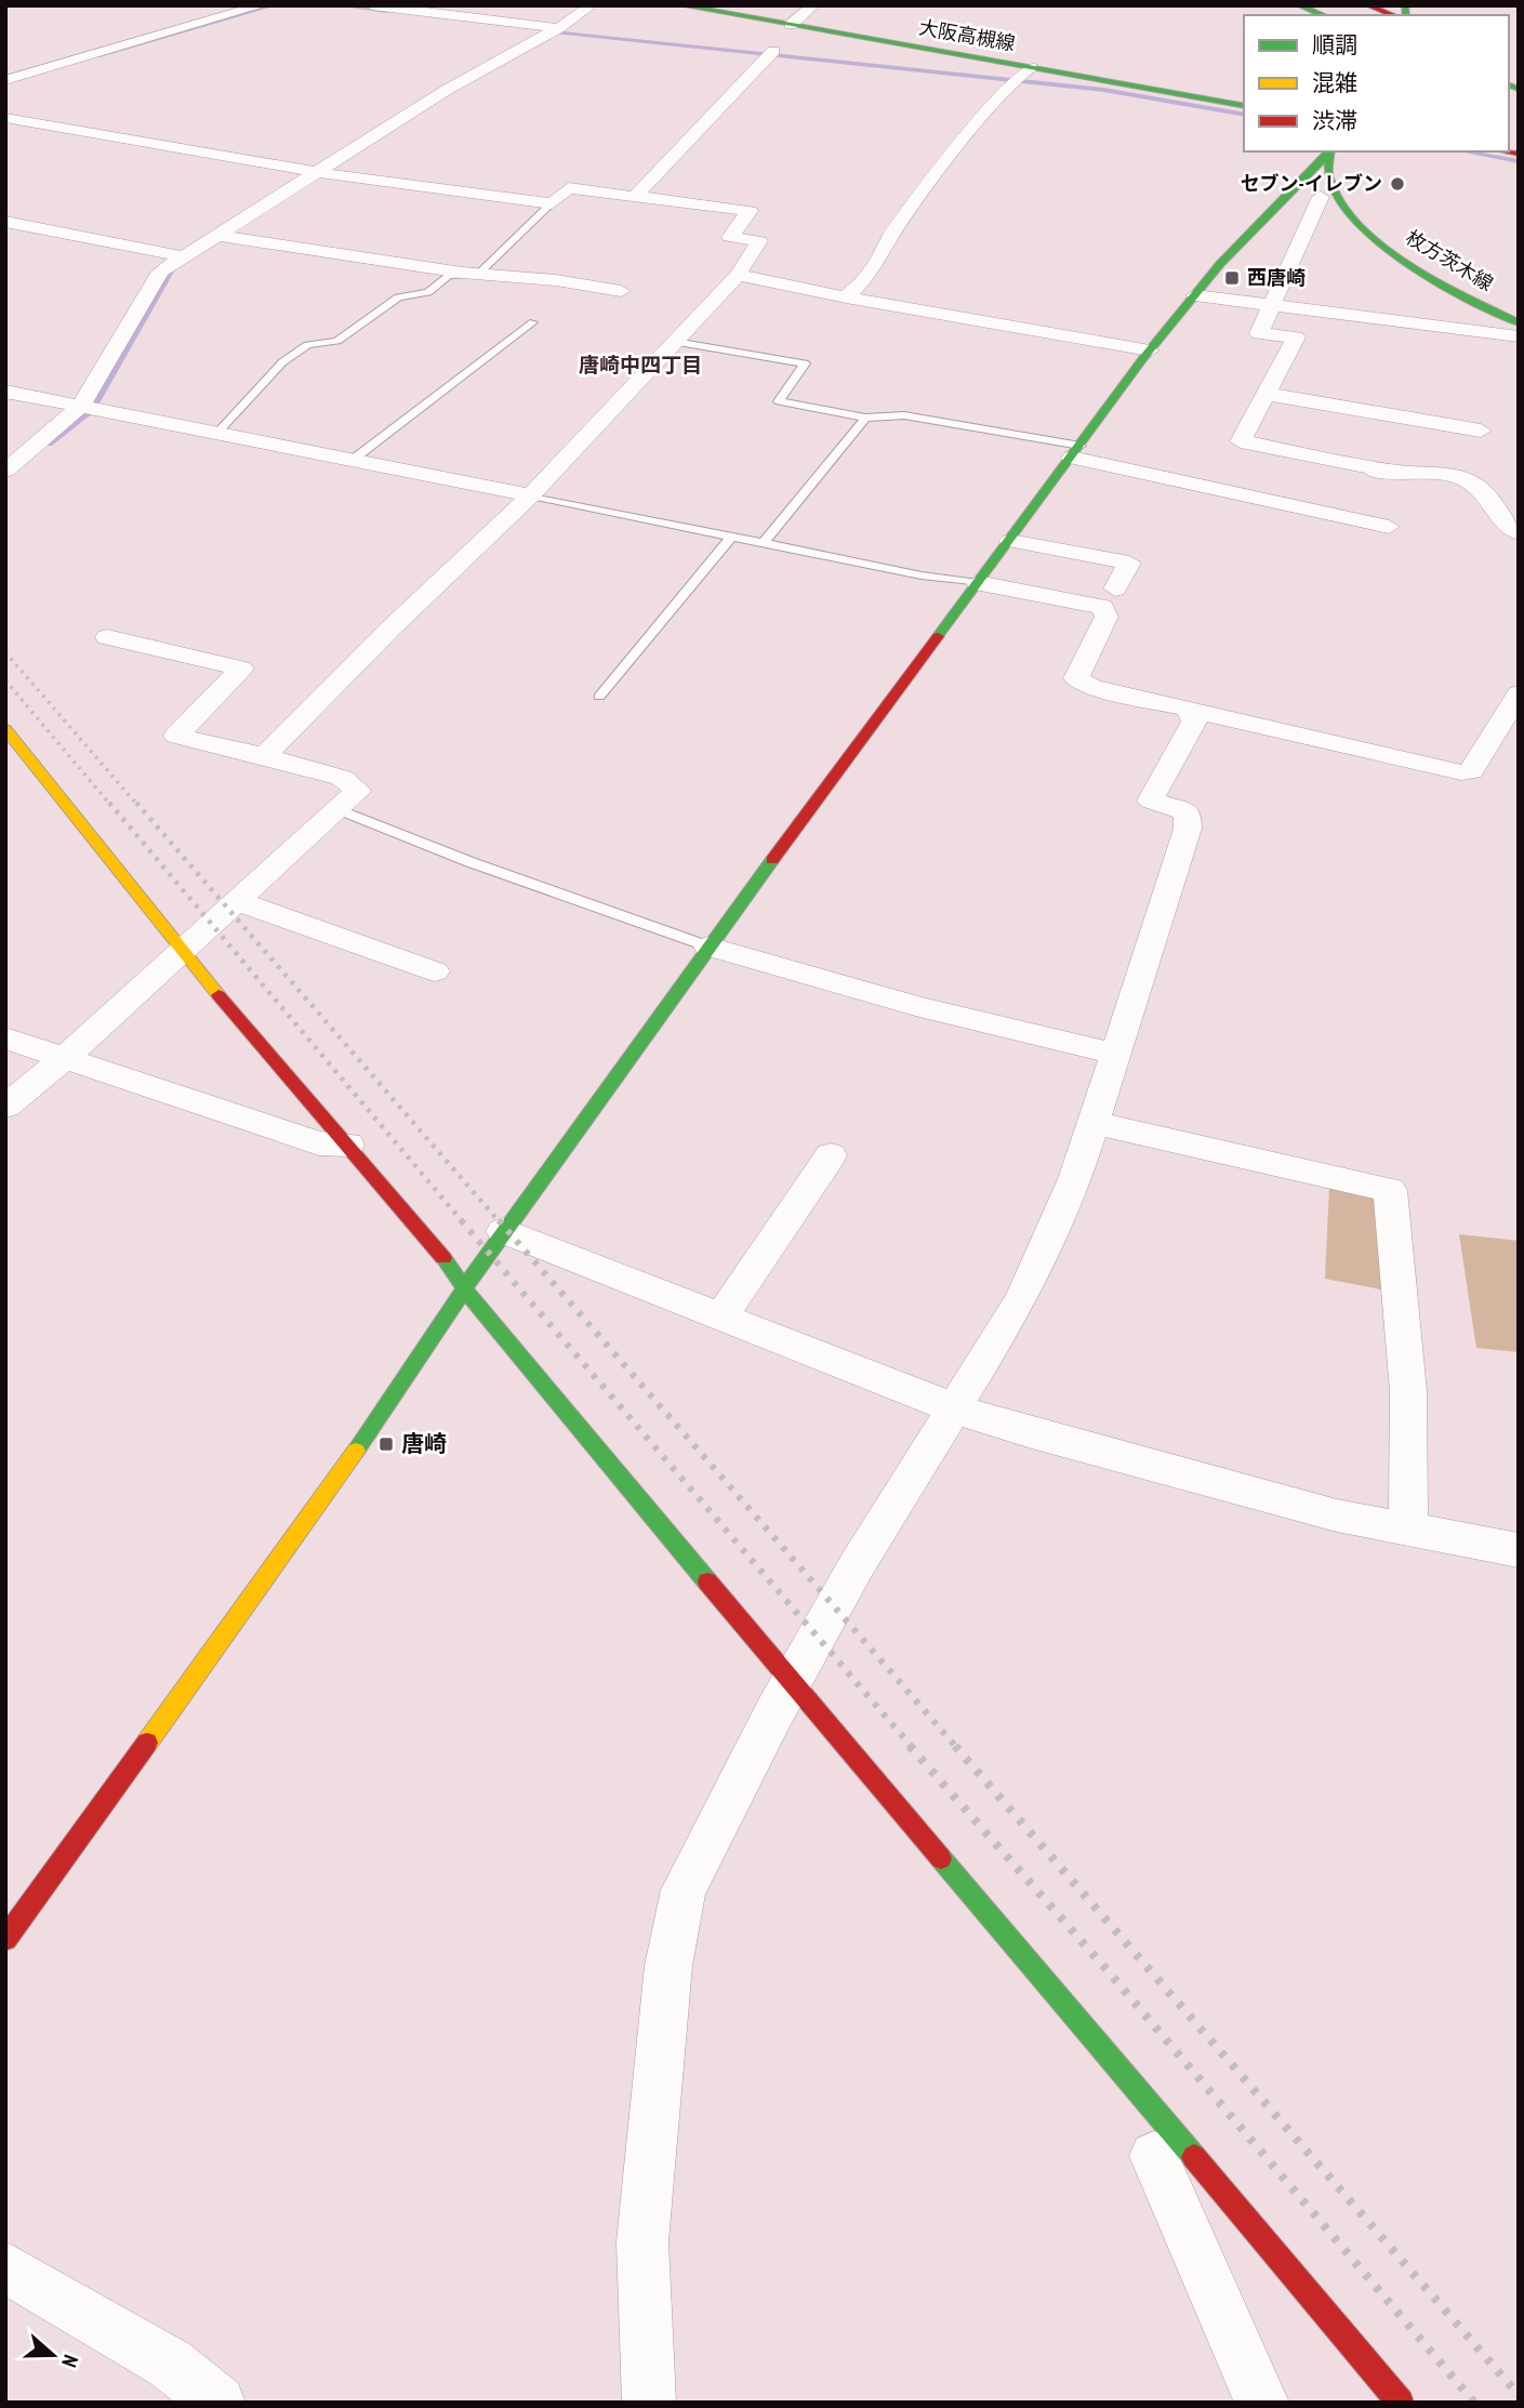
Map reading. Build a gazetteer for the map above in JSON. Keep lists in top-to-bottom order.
{
  "streets": {
    "street": ["大阪高槻線", "枚方茨木線"]
  },
  "districts": ["唐崎中四丁目"],
  "places": {
    "other": ["セブン-イレブン"],
    "transit": ["西唐崎", "唐崎"]
  },
  "legend": ["順調", "混雑", "渋滞"],
  "north": "right"
}
